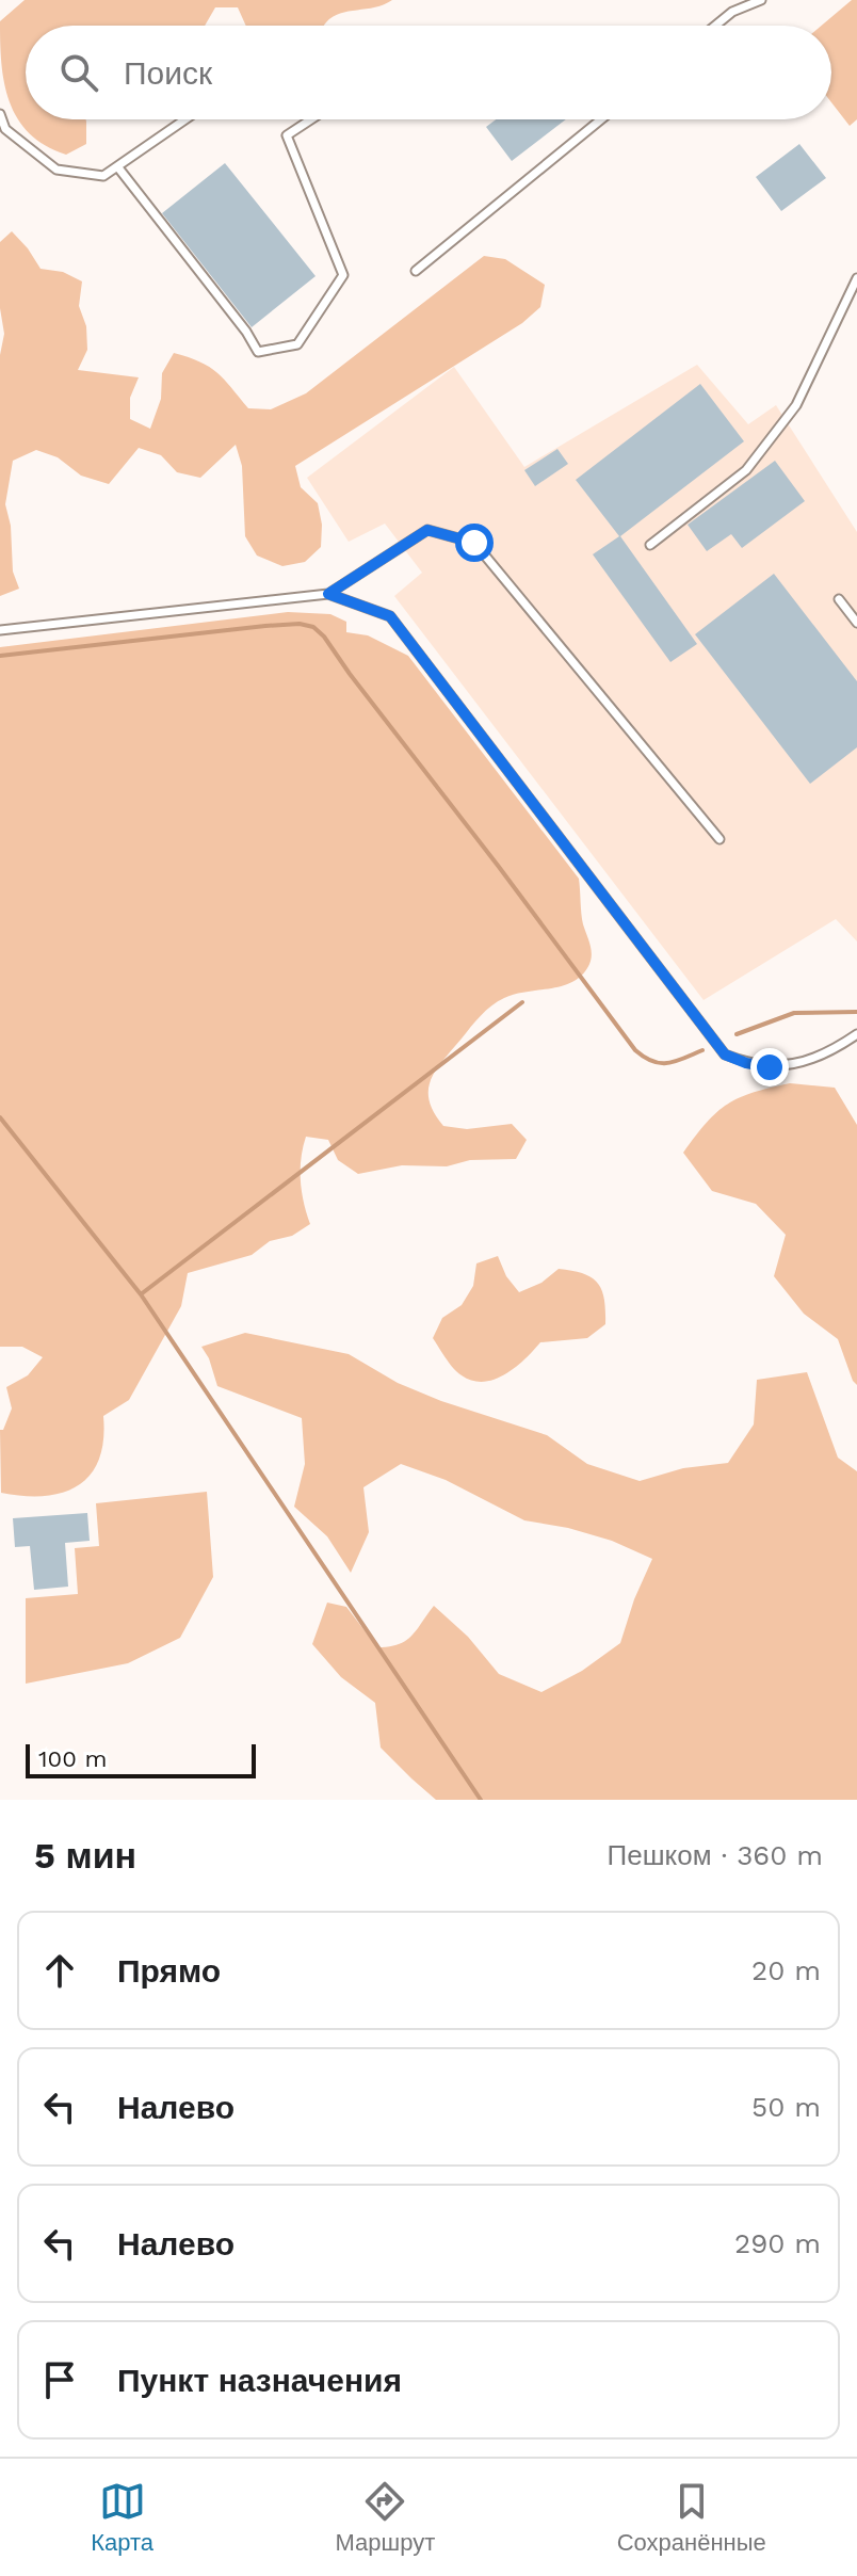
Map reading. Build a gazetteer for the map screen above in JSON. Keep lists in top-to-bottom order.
{
  "scale_bar": "100 m",
  "page": {
    "search": "Поиск",
    "scale": "100 m",
    "heading": ["5 мин", "Пешком · 360 m"],
    "list": [
      ["Прямо", "20 m"],
      ["Налево", "50 m"],
      ["Налево", "290 m"],
      "Пункт назначения"
    ],
    "nav": ["Карта", "Маршрут", "Сохранённые"]
  }
}
